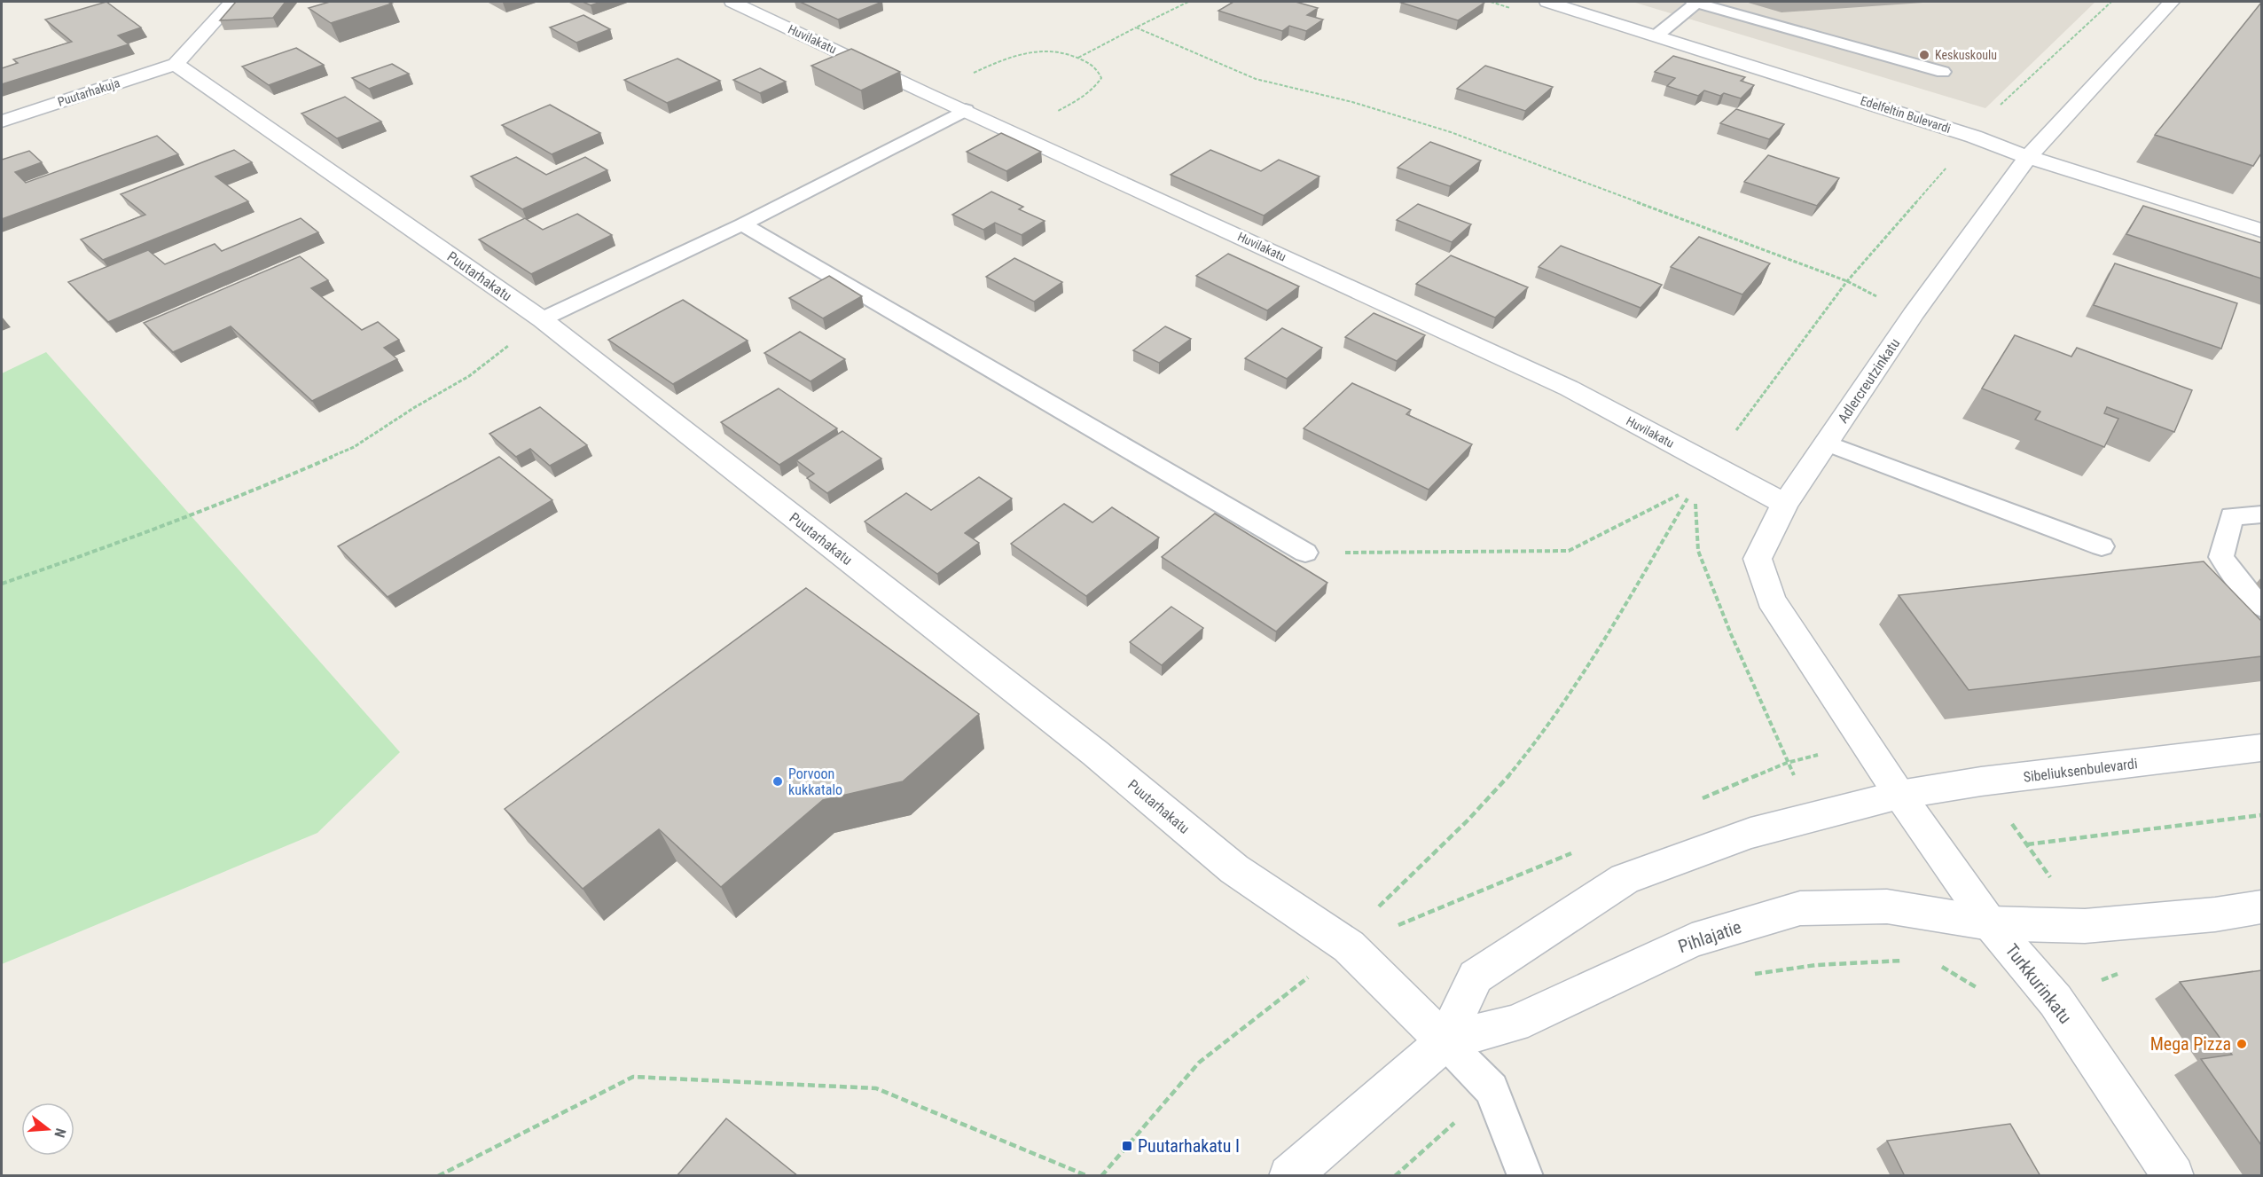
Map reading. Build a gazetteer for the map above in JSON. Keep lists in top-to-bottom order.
{
  "streets": {
    "street": [
      "Huvilakatu",
      "Puutarhakuja",
      "Edelfeltin Bulevardi",
      "Puutarhakatu",
      "Adlercreutzinkatu",
      "Sibeliuksenbulevardi",
      "Pihlajatie",
      "Turkkurinkatu"
    ]
  },
  "crossings": [
    ["Huvilakatu", "Adlercreutzinkatu"],
    ["Puutarhakuja", "Puutarhakatu"],
    ["Edelfeltin Bulevardi", "Adlercreutzinkatu"],
    ["Puutarhakatu", "Pihlajatie"],
    ["Adlercreutzinkatu", "Sibeliuksenbulevardi"],
    ["Adlercreutzinkatu", "Pihlajatie"],
    ["Adlercreutzinkatu", "Turkkurinkatu"],
    ["Sibeliuksenbulevardi", "Pihlajatie"],
    ["Sibeliuksenbulevardi", "Turkkurinkatu"],
    ["Pihlajatie", "Turkkurinkatu"]
  ],
  "places": {
    "other": ["Keskuskoulu", "Porvoon kukkatalo", "Mega Pizza"],
    "transit": ["Puutarhakatu I"]
  },
  "north": "right"
}
